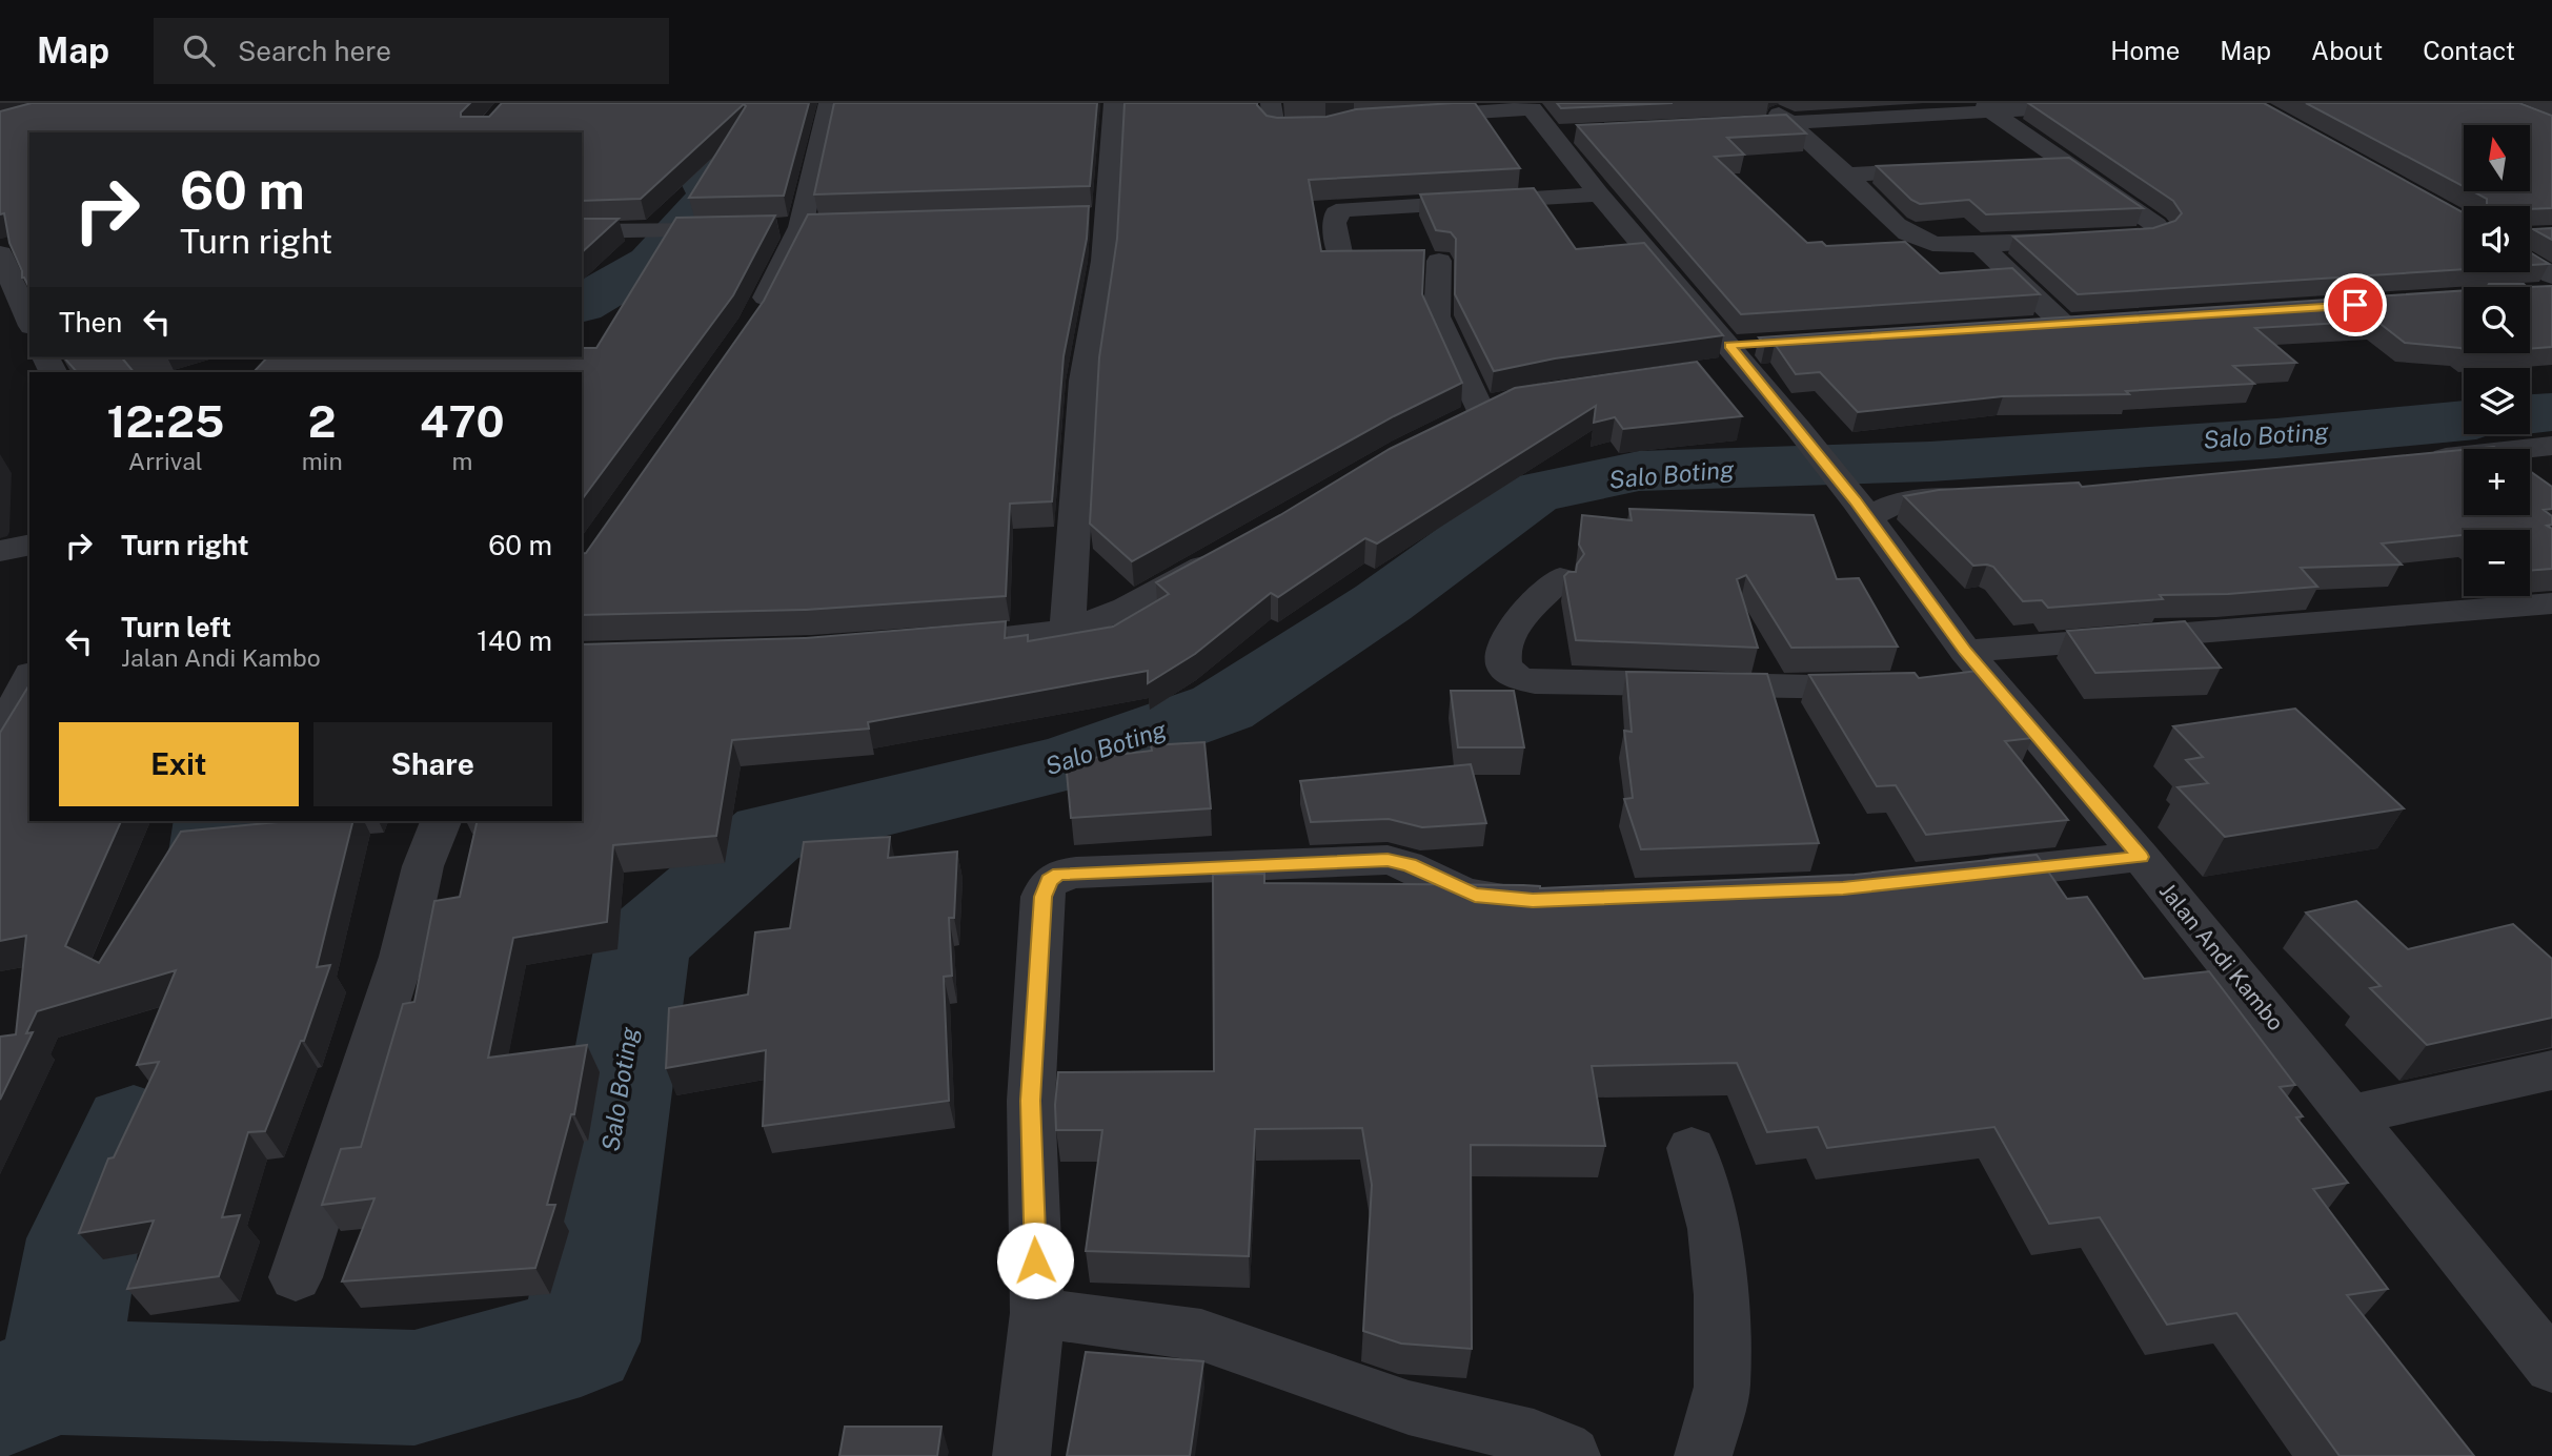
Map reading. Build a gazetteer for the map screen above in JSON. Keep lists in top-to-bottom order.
{
  "streets": {
    "street": ["Jalan Andi Kambo"]
  },
  "water": ["Salo Boting"],
  "north": "top",
  "page": {
    "header": "Map",
    "search": "Search here",
    "nav": [
      "Home",
      "Map",
      "About",
      "Contact"
    ],
    "map_buttons": ["+", "−"],
    "turn": ["60 m", "Turn right"],
    "then": "Then",
    "eta": [
      "12:25",
      "Arrival",
      "2",
      "min",
      "470",
      "m"
    ],
    "list": [
      {
        "name": "Turn right",
        "value": "60 m"
      },
      {
        "name": "Turn left",
        "note": "Jalan Andi Kambo",
        "value": "140 m"
      }
    ],
    "buttons": ["Exit", "Share"]
  }
}
